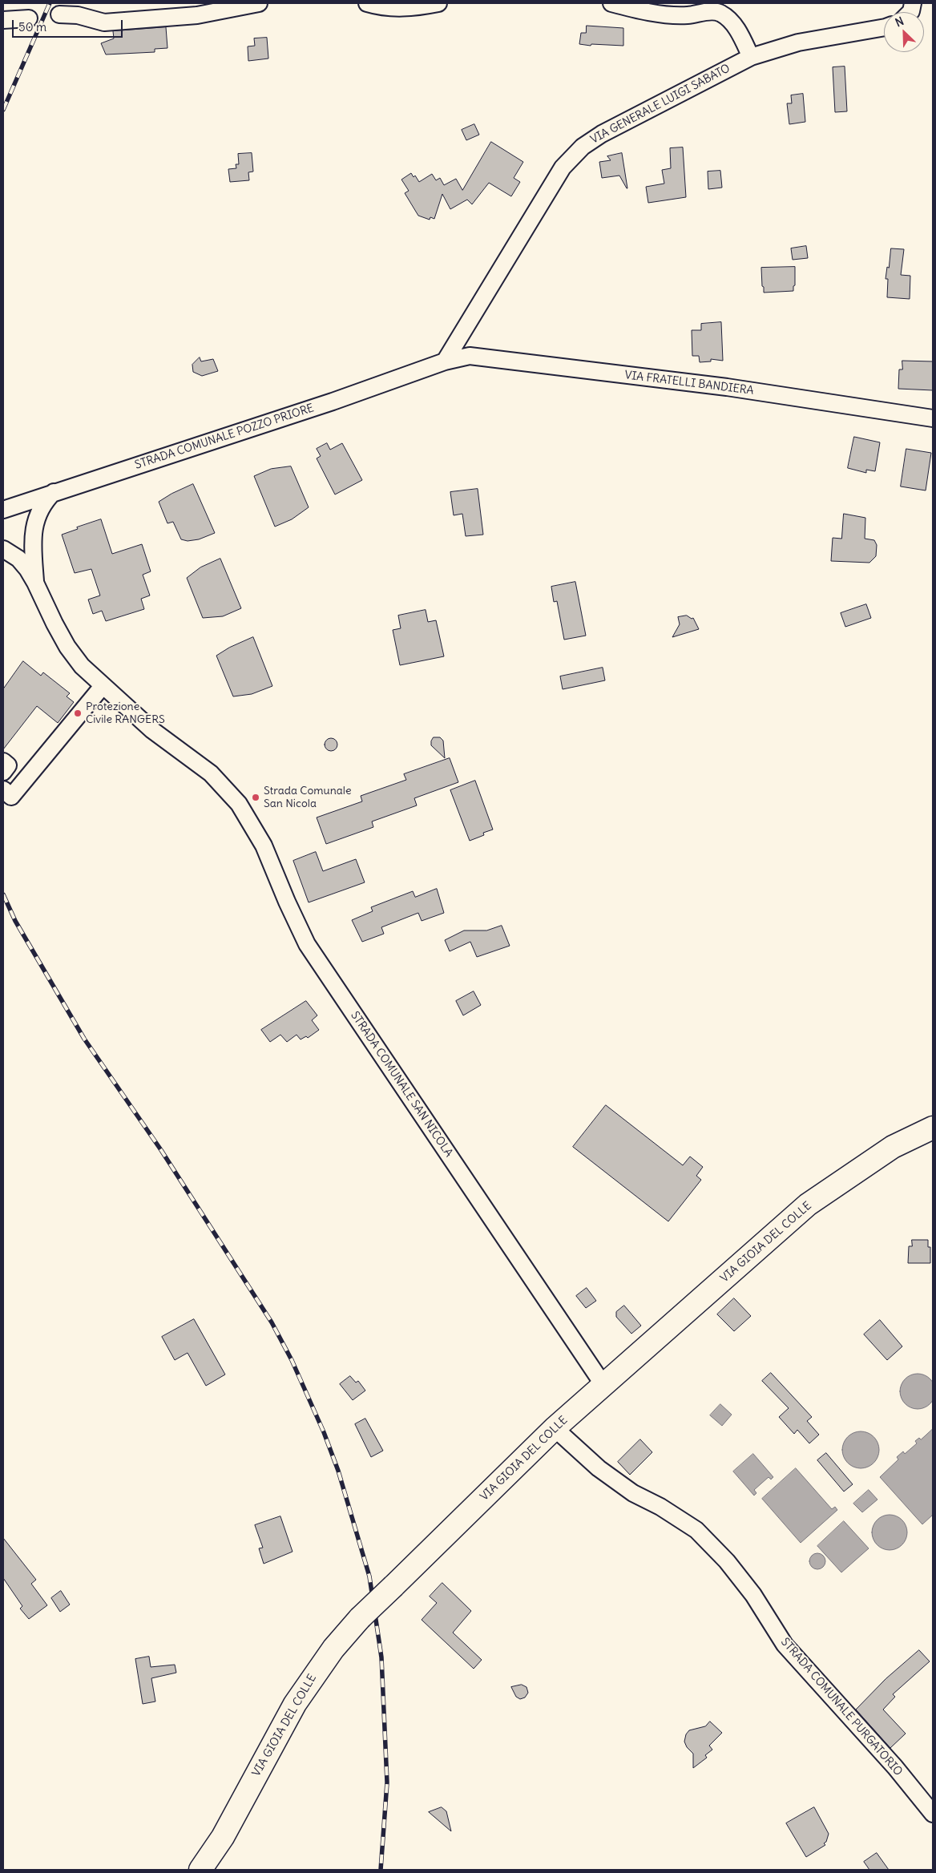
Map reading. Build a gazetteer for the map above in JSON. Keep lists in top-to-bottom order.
{
  "streets": {
    "main road": ["VIA GIOIA DEL COLLE"],
    "street": [
      "VIA GENERALE LUIGI SABATO",
      "VIA FRATELLI BANDIERA",
      "STRADA COMUNALE POZZO PRIORE",
      "STRADA COMUNALE SAN NICOLA",
      "STRADA COMUNALE PURGATORIO"
    ]
  },
  "crossings": [
    ["VIA GENERALE LUIGI SABATO", "VIA FRATELLI BANDIERA"],
    ["VIA GENERALE LUIGI SABATO", "STRADA COMUNALE POZZO PRIORE"],
    ["VIA FRATELLI BANDIERA", "STRADA COMUNALE POZZO PRIORE"],
    ["STRADA COMUNALE SAN NICOLA", "VIA GIOIA DEL COLLE"],
    ["VIA GIOIA DEL COLLE", "STRADA COMUNALE PURGATORIO"]
  ],
  "places": ["Protezione Civile RANGERS", "Strada Comunale San Nicola"],
  "scale_bar": "50 m",
  "north": "top left"
}
